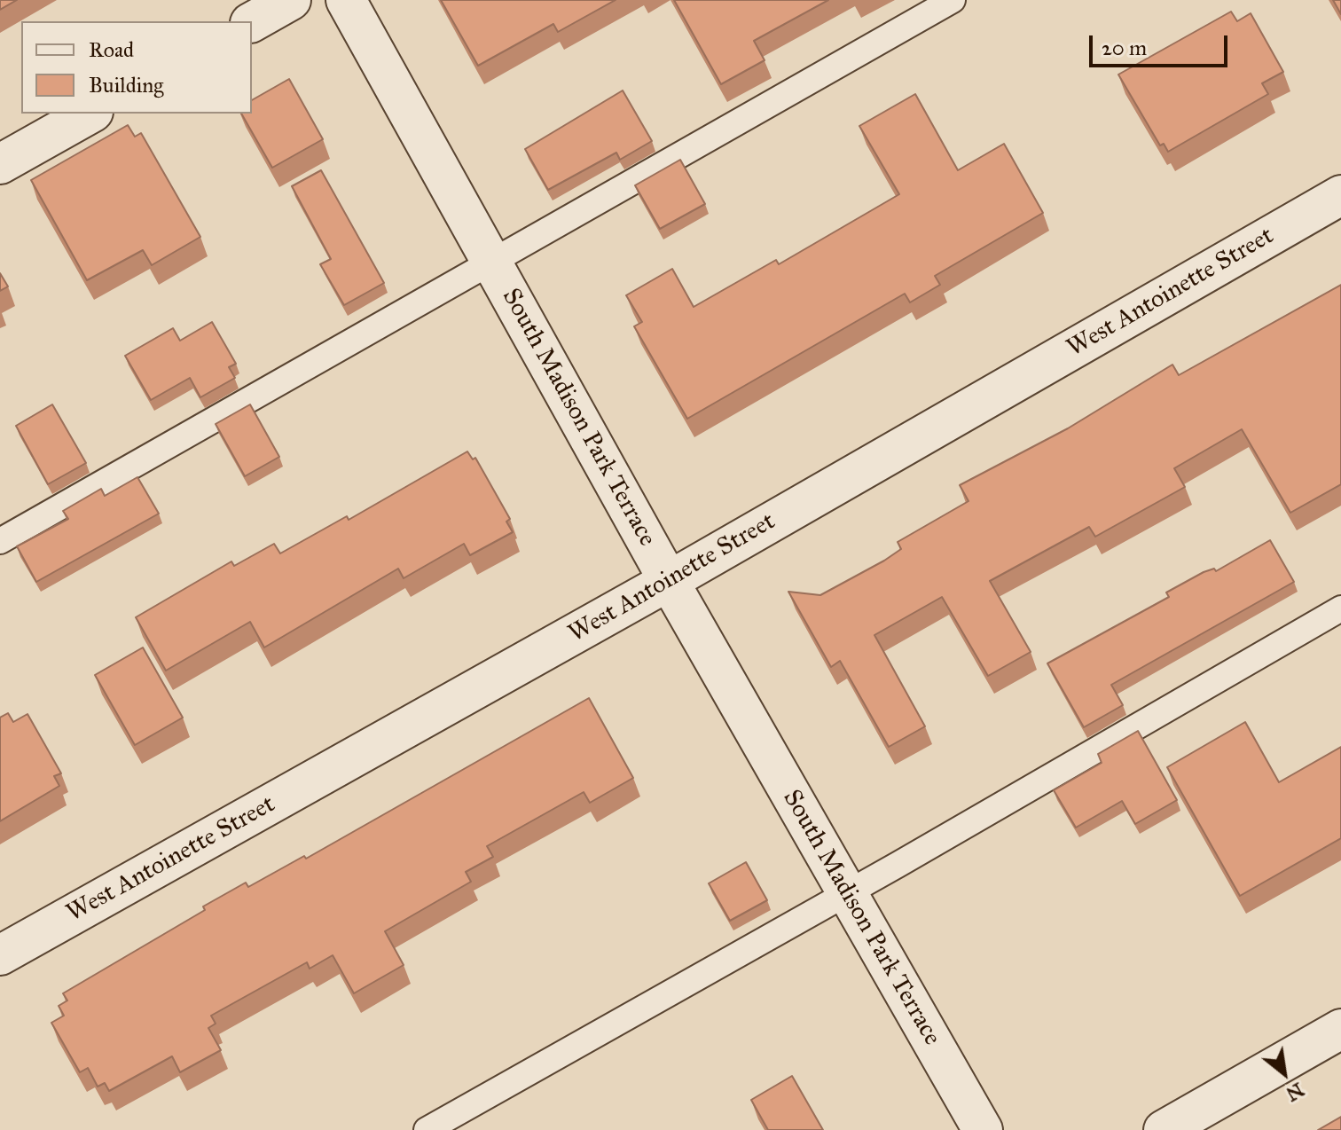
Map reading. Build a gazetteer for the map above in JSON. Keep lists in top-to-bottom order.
{
  "streets": {
    "street": ["West Antoinette Street", "South Madison Park Terrace"]
  },
  "crossings": [
    ["West Antoinette Street", "South Madison Park Terrace"]
  ],
  "legend": ["Road", "Building"],
  "scale_bar": "20 m",
  "north": "bottom right"
}
